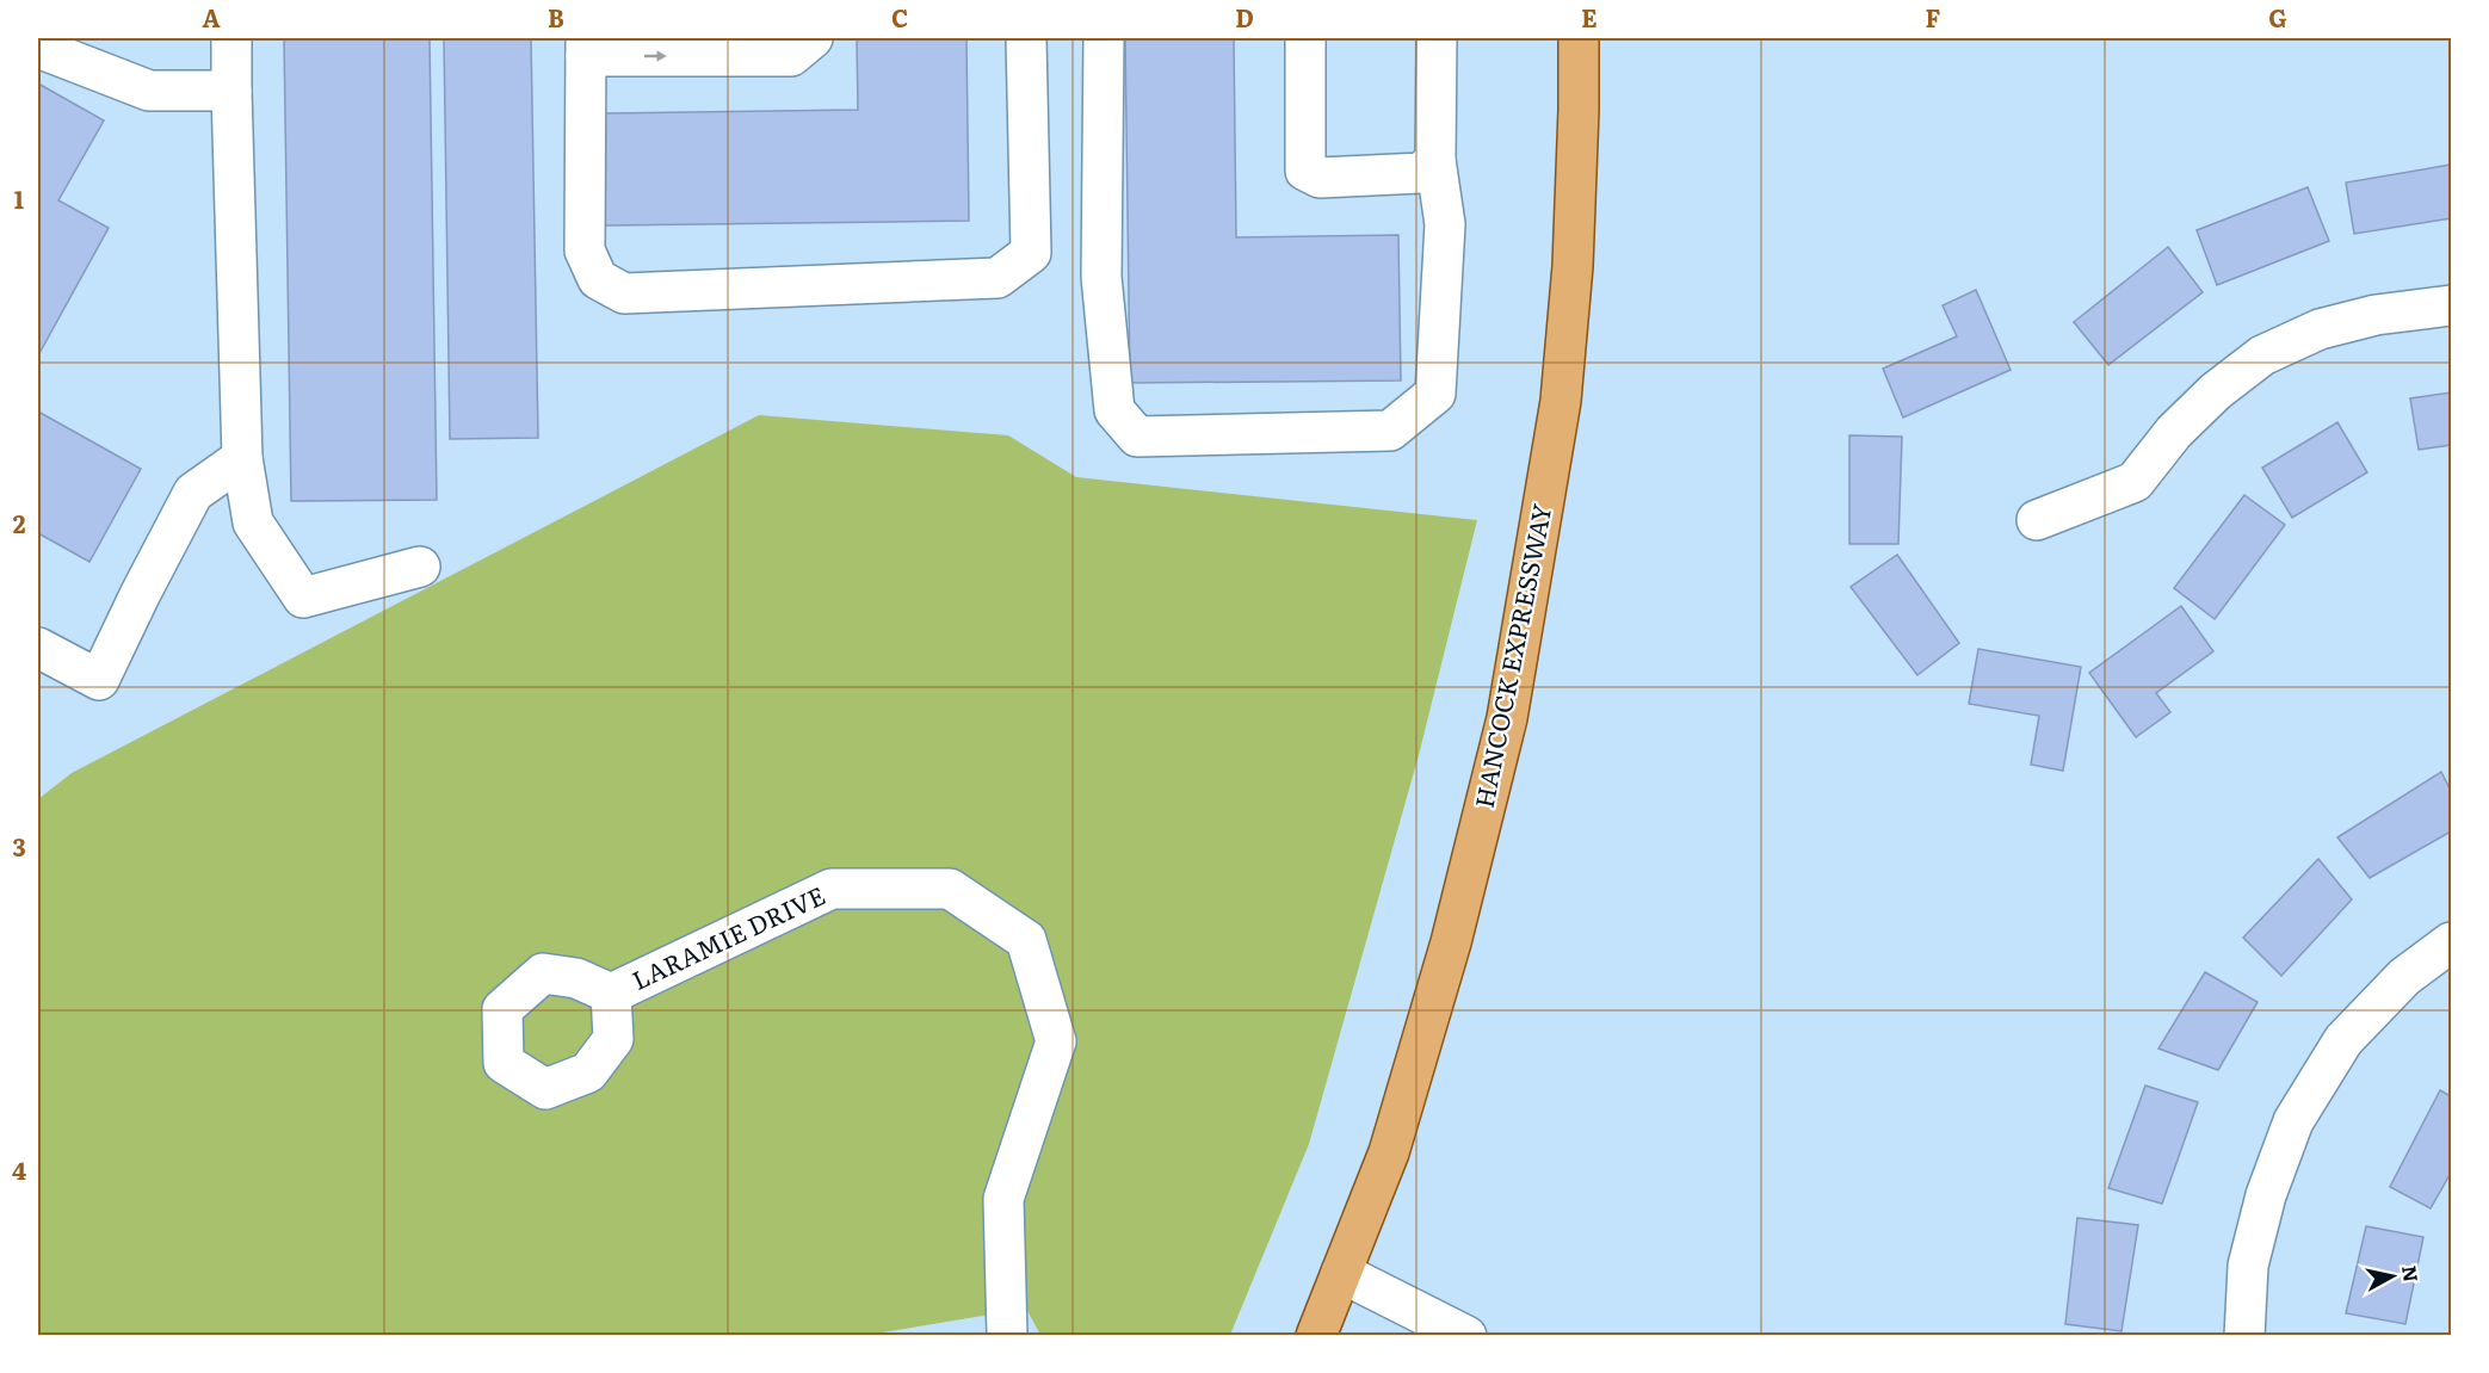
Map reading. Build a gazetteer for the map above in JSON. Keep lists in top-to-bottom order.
{
  "streets": {
    "main road": ["HANCOCK EXPRESSWAY"],
    "street": ["LARAMIE DRIVE"]
  },
  "north": "right",
  "grid": {
    "columns": [
      "A",
      "B",
      "C",
      "D",
      "E",
      "F",
      "G"
    ],
    "rows": [
      "1",
      "2",
      "3",
      "4"
    ]
  }
}
